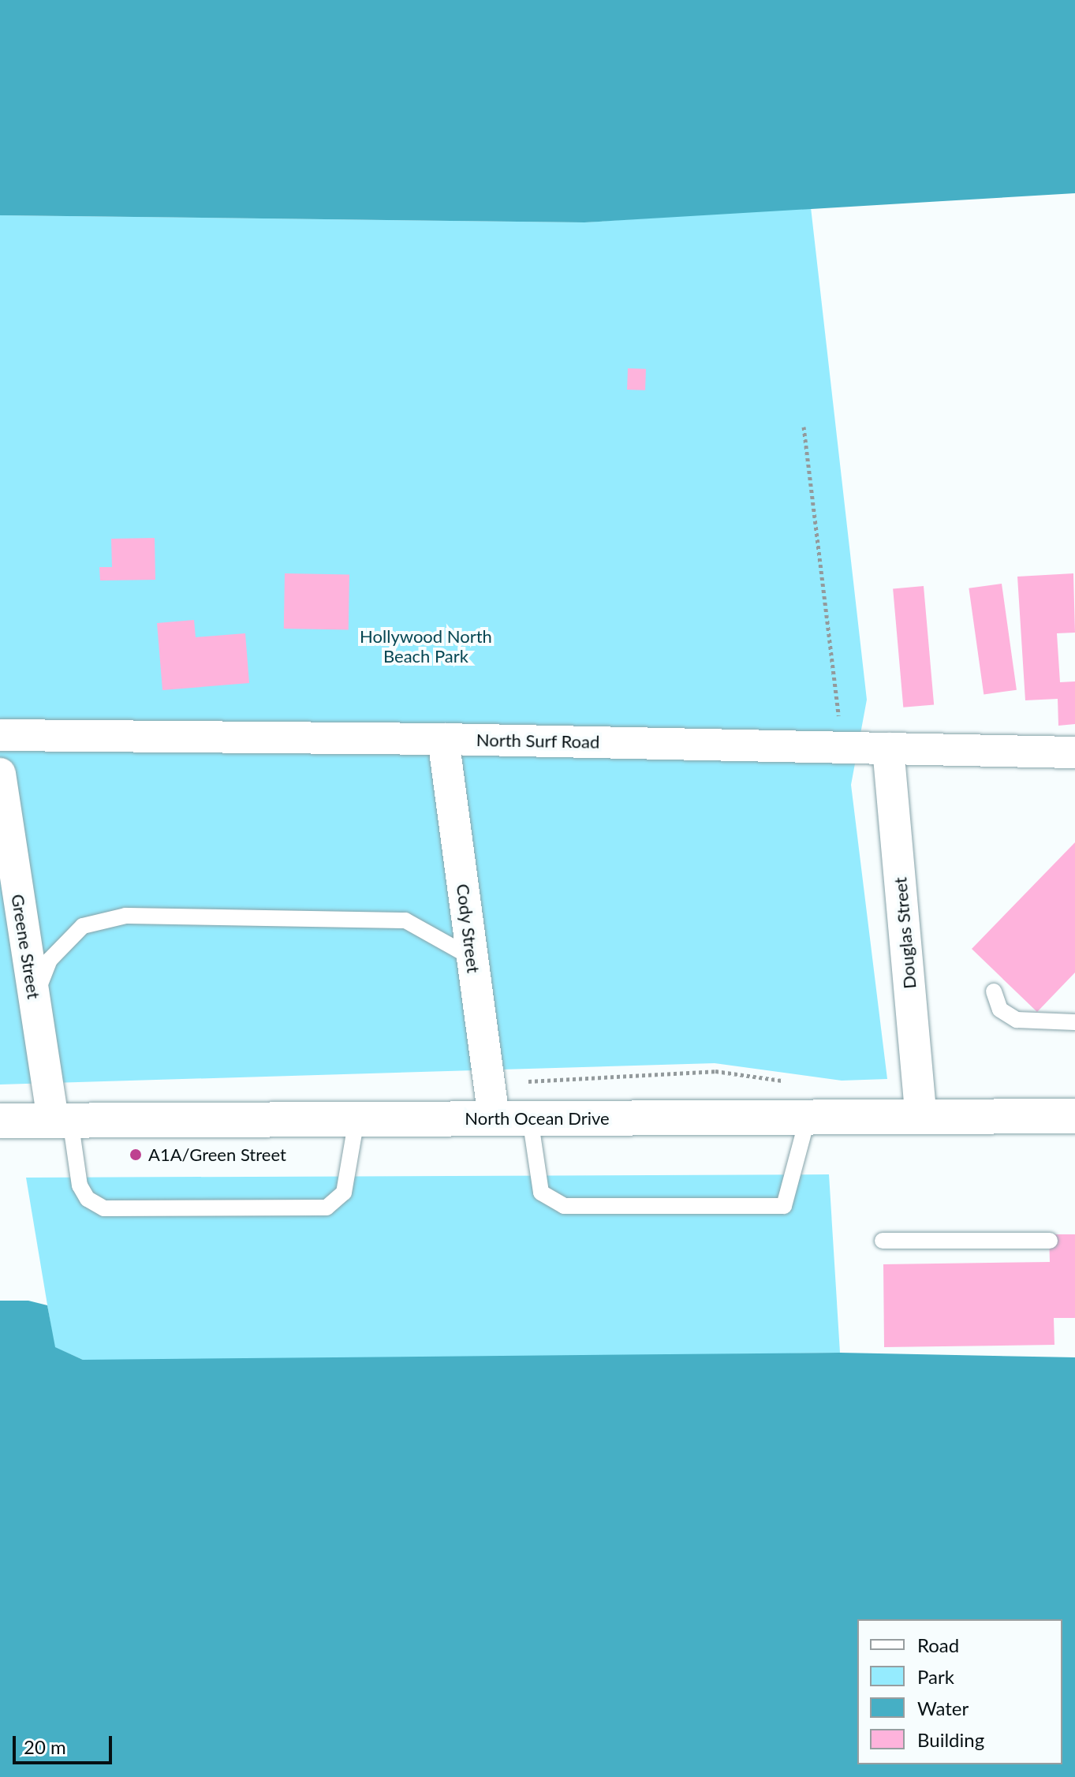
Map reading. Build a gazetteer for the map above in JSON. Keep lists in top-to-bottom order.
{
  "streets": {
    "main road": ["North Ocean Drive"],
    "street": [
      "North Surf Road",
      "Cody Street",
      "Douglas Street",
      "Greene Street"
    ]
  },
  "crossings": [
    ["North Surf Road", "Cody Street"],
    ["North Surf Road", "Douglas Street"],
    ["Cody Street", "North Ocean Drive"],
    ["Douglas Street", "North Ocean Drive"],
    ["Greene Street", "North Ocean Drive"]
  ],
  "parks": ["Hollywood North Beach Park"],
  "places": ["A1A/Green Street"],
  "legend": [
    "Road",
    "Park",
    "Water",
    "Building"
  ],
  "scale_bar": "20 m"
}
